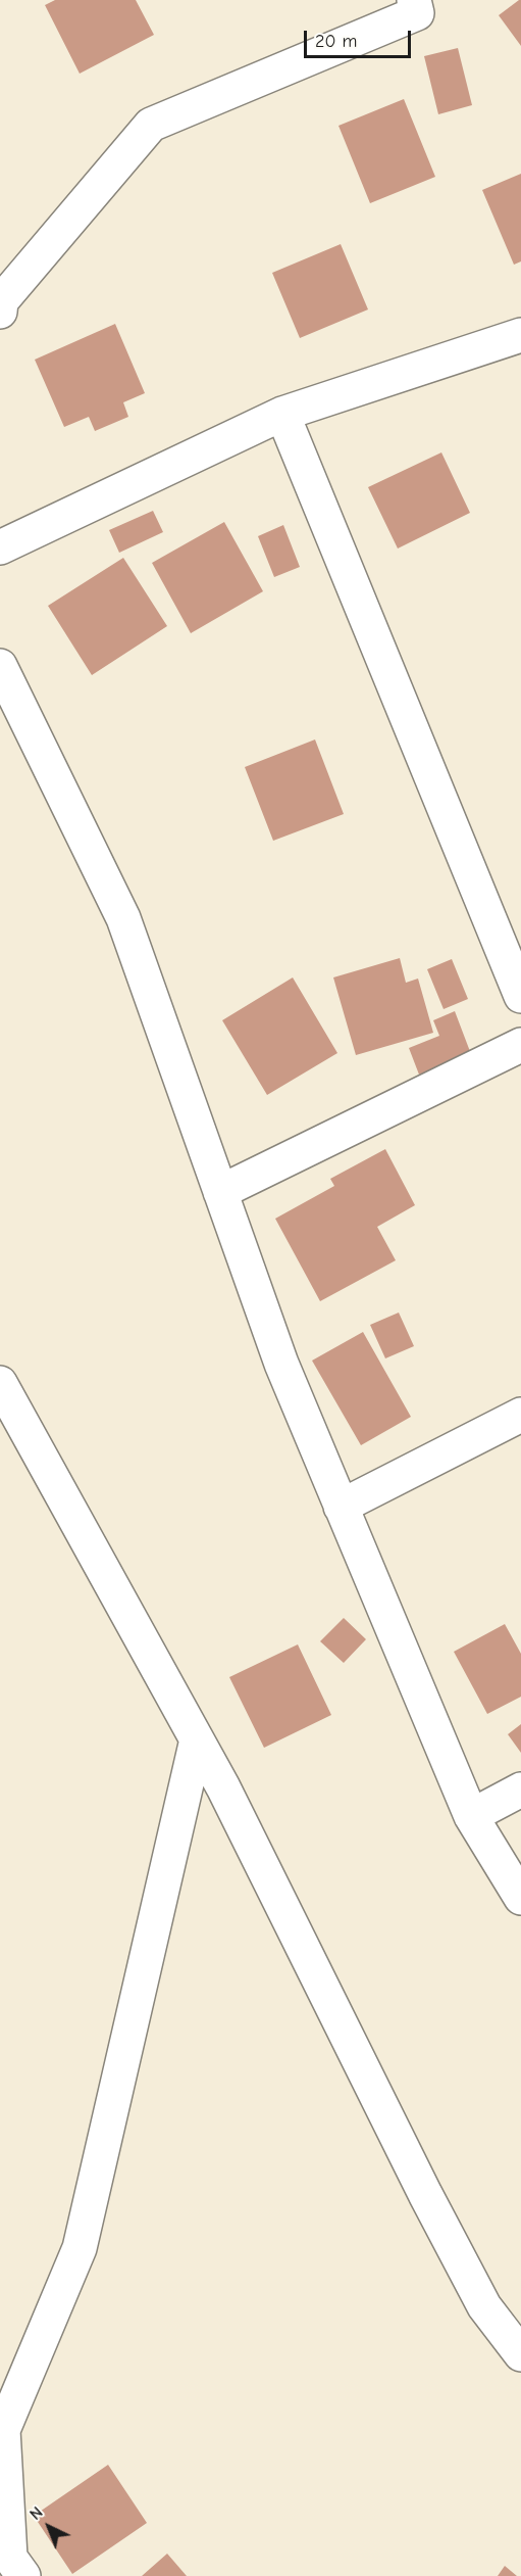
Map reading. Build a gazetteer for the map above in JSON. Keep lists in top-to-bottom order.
{
  "scale_bar": "20 m",
  "north": "top left"
}
